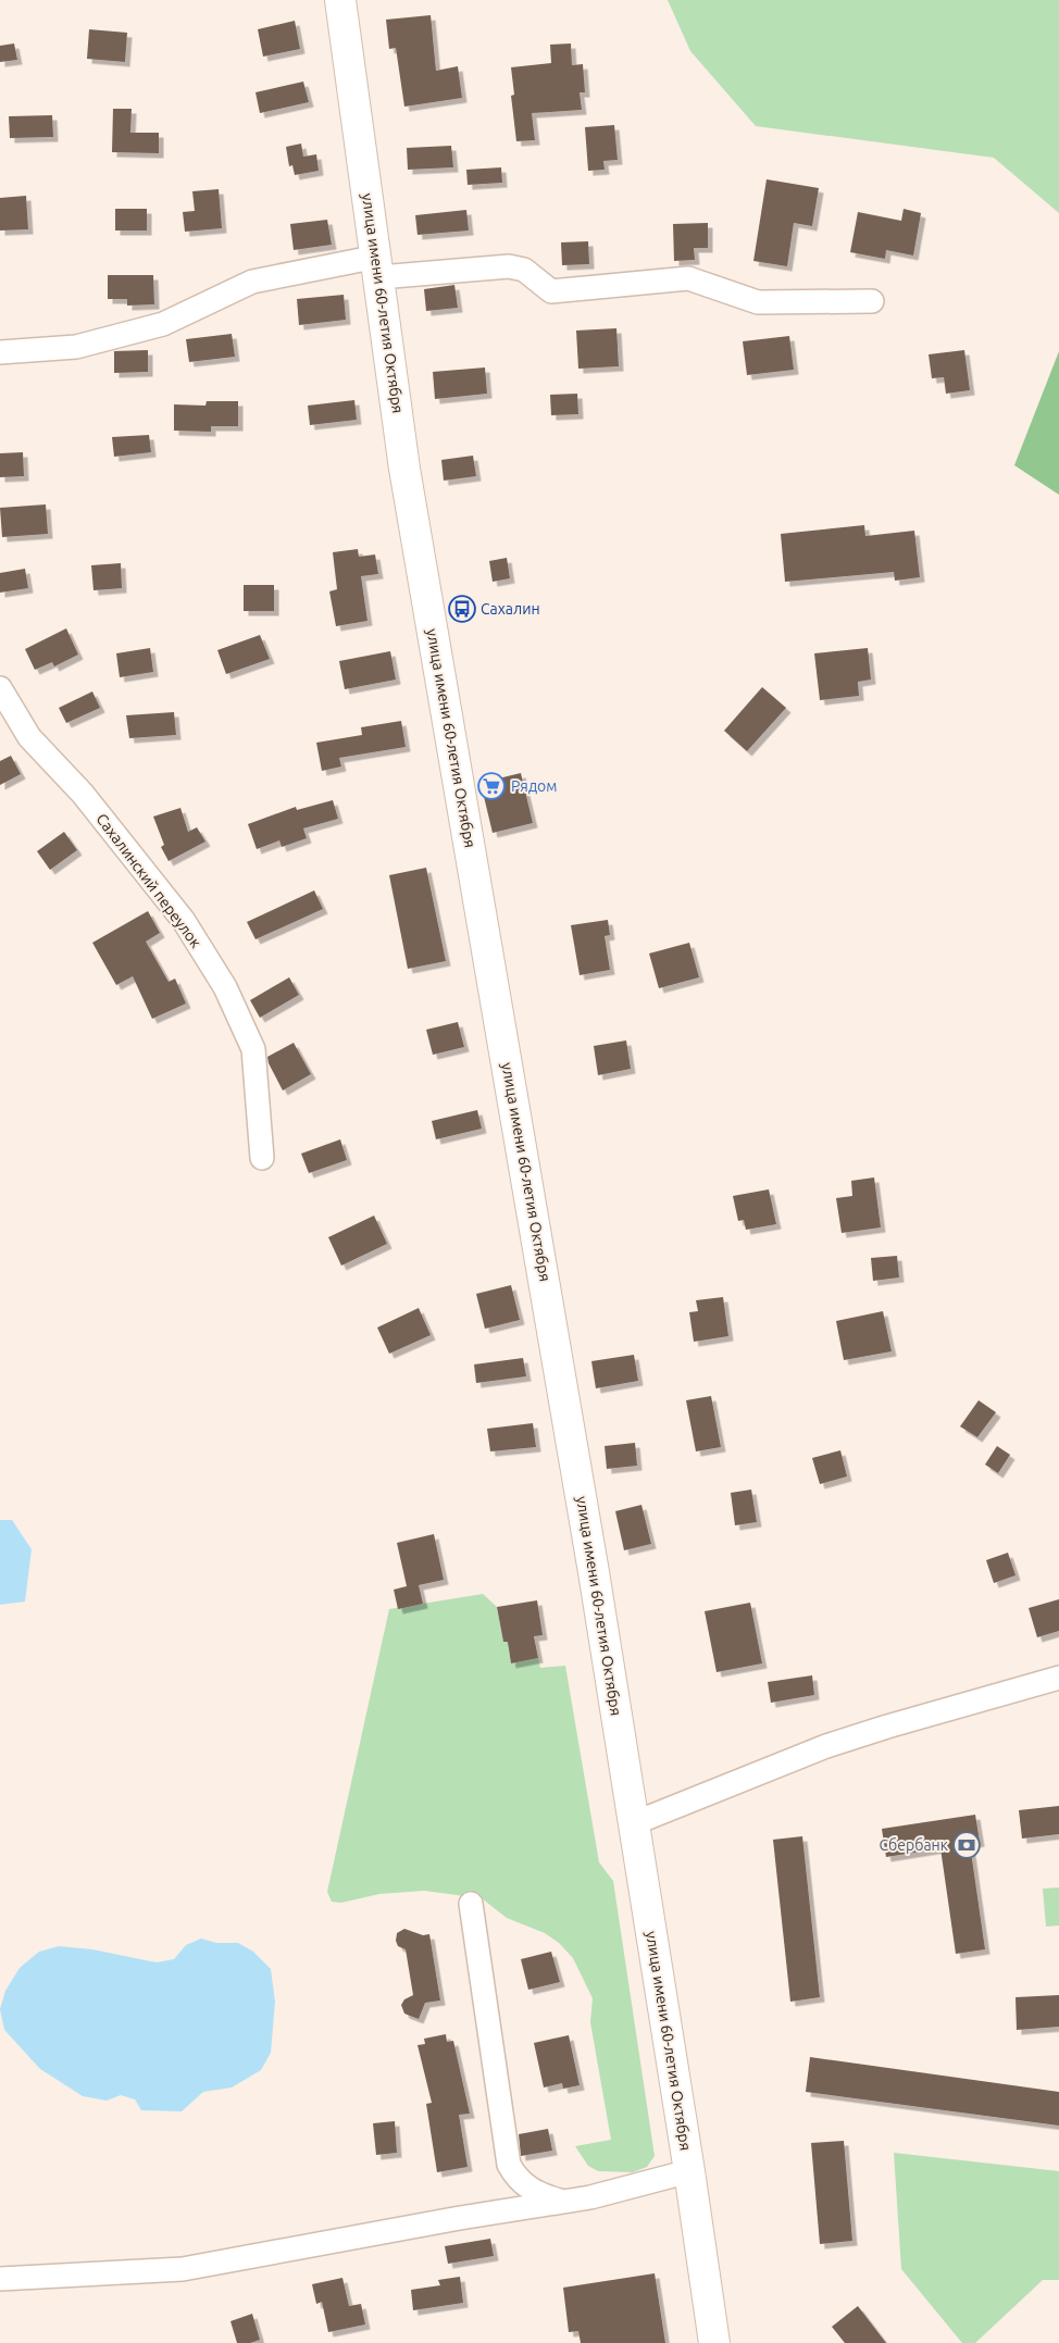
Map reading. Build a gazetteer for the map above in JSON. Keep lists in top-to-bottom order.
{
  "streets": {
    "main road": ["улица имени 60-летия Октября"],
    "street": ["Сахалинский переулок"]
  },
  "places": {
    "bus stop": ["Сахалин"],
    "supermarket": ["Рядом"],
    "bank": ["Сбербанк"]
  }
}
